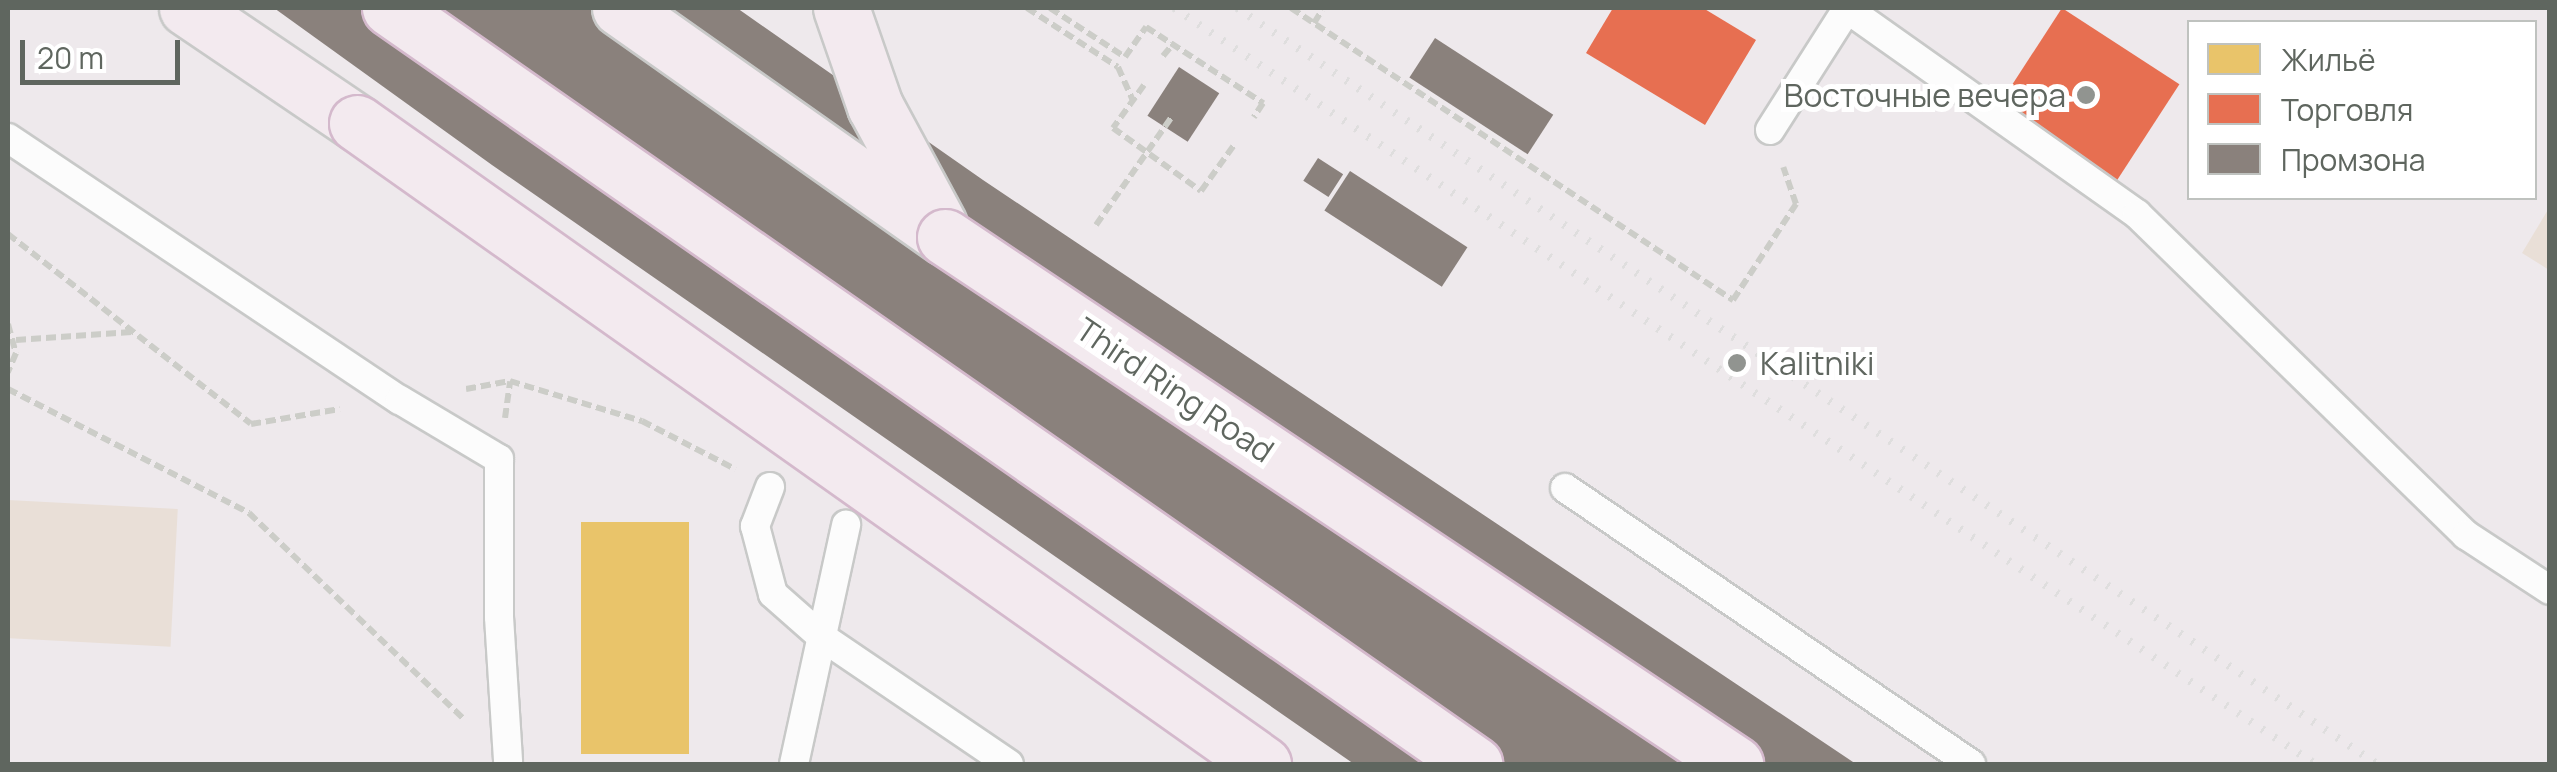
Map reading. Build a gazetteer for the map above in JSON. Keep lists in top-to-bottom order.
{
  "streets": {
    "main road": ["Third Ring Road"]
  },
  "places": ["Восточные вечера", "Kalitniki"],
  "legend": ["Жильё", "Торговля", "Промзона"],
  "scale_bar": "20 m"
}
